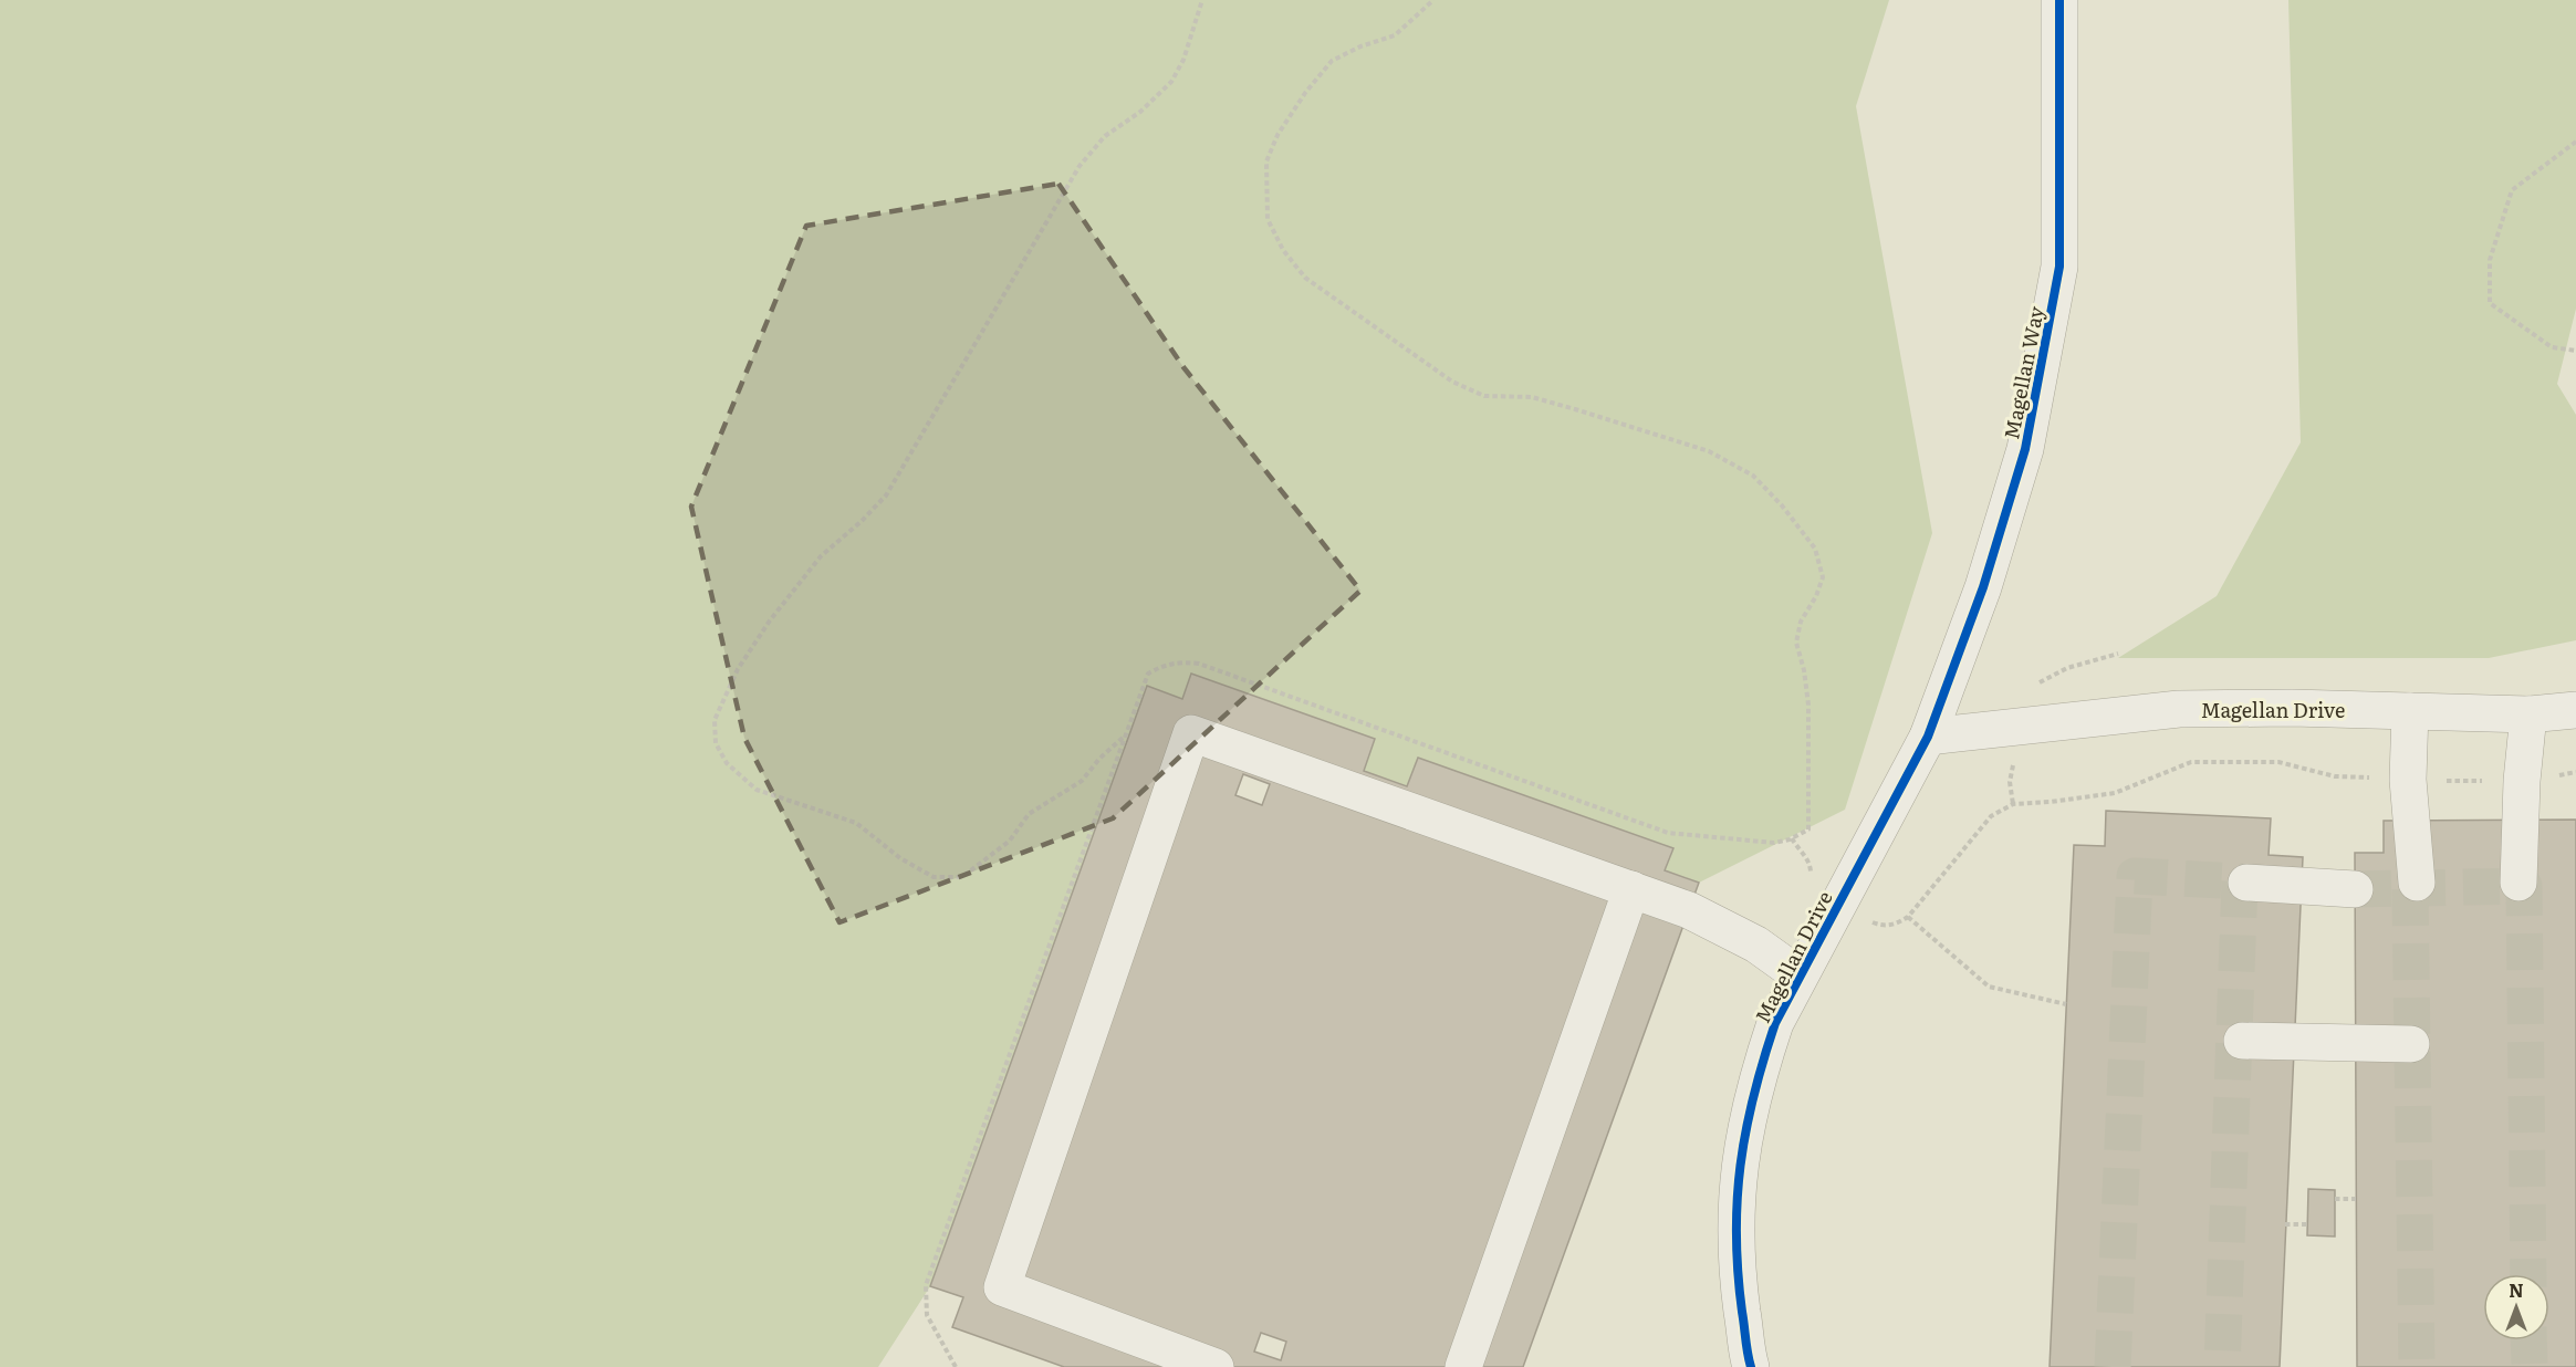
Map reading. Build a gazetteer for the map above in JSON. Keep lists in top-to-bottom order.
{
  "streets": {
    "street": ["Magellan Way", "Magellan Drive"]
  },
  "crossings": [
    ["Magellan Way", "Magellan Drive"]
  ],
  "north": "top"
}
